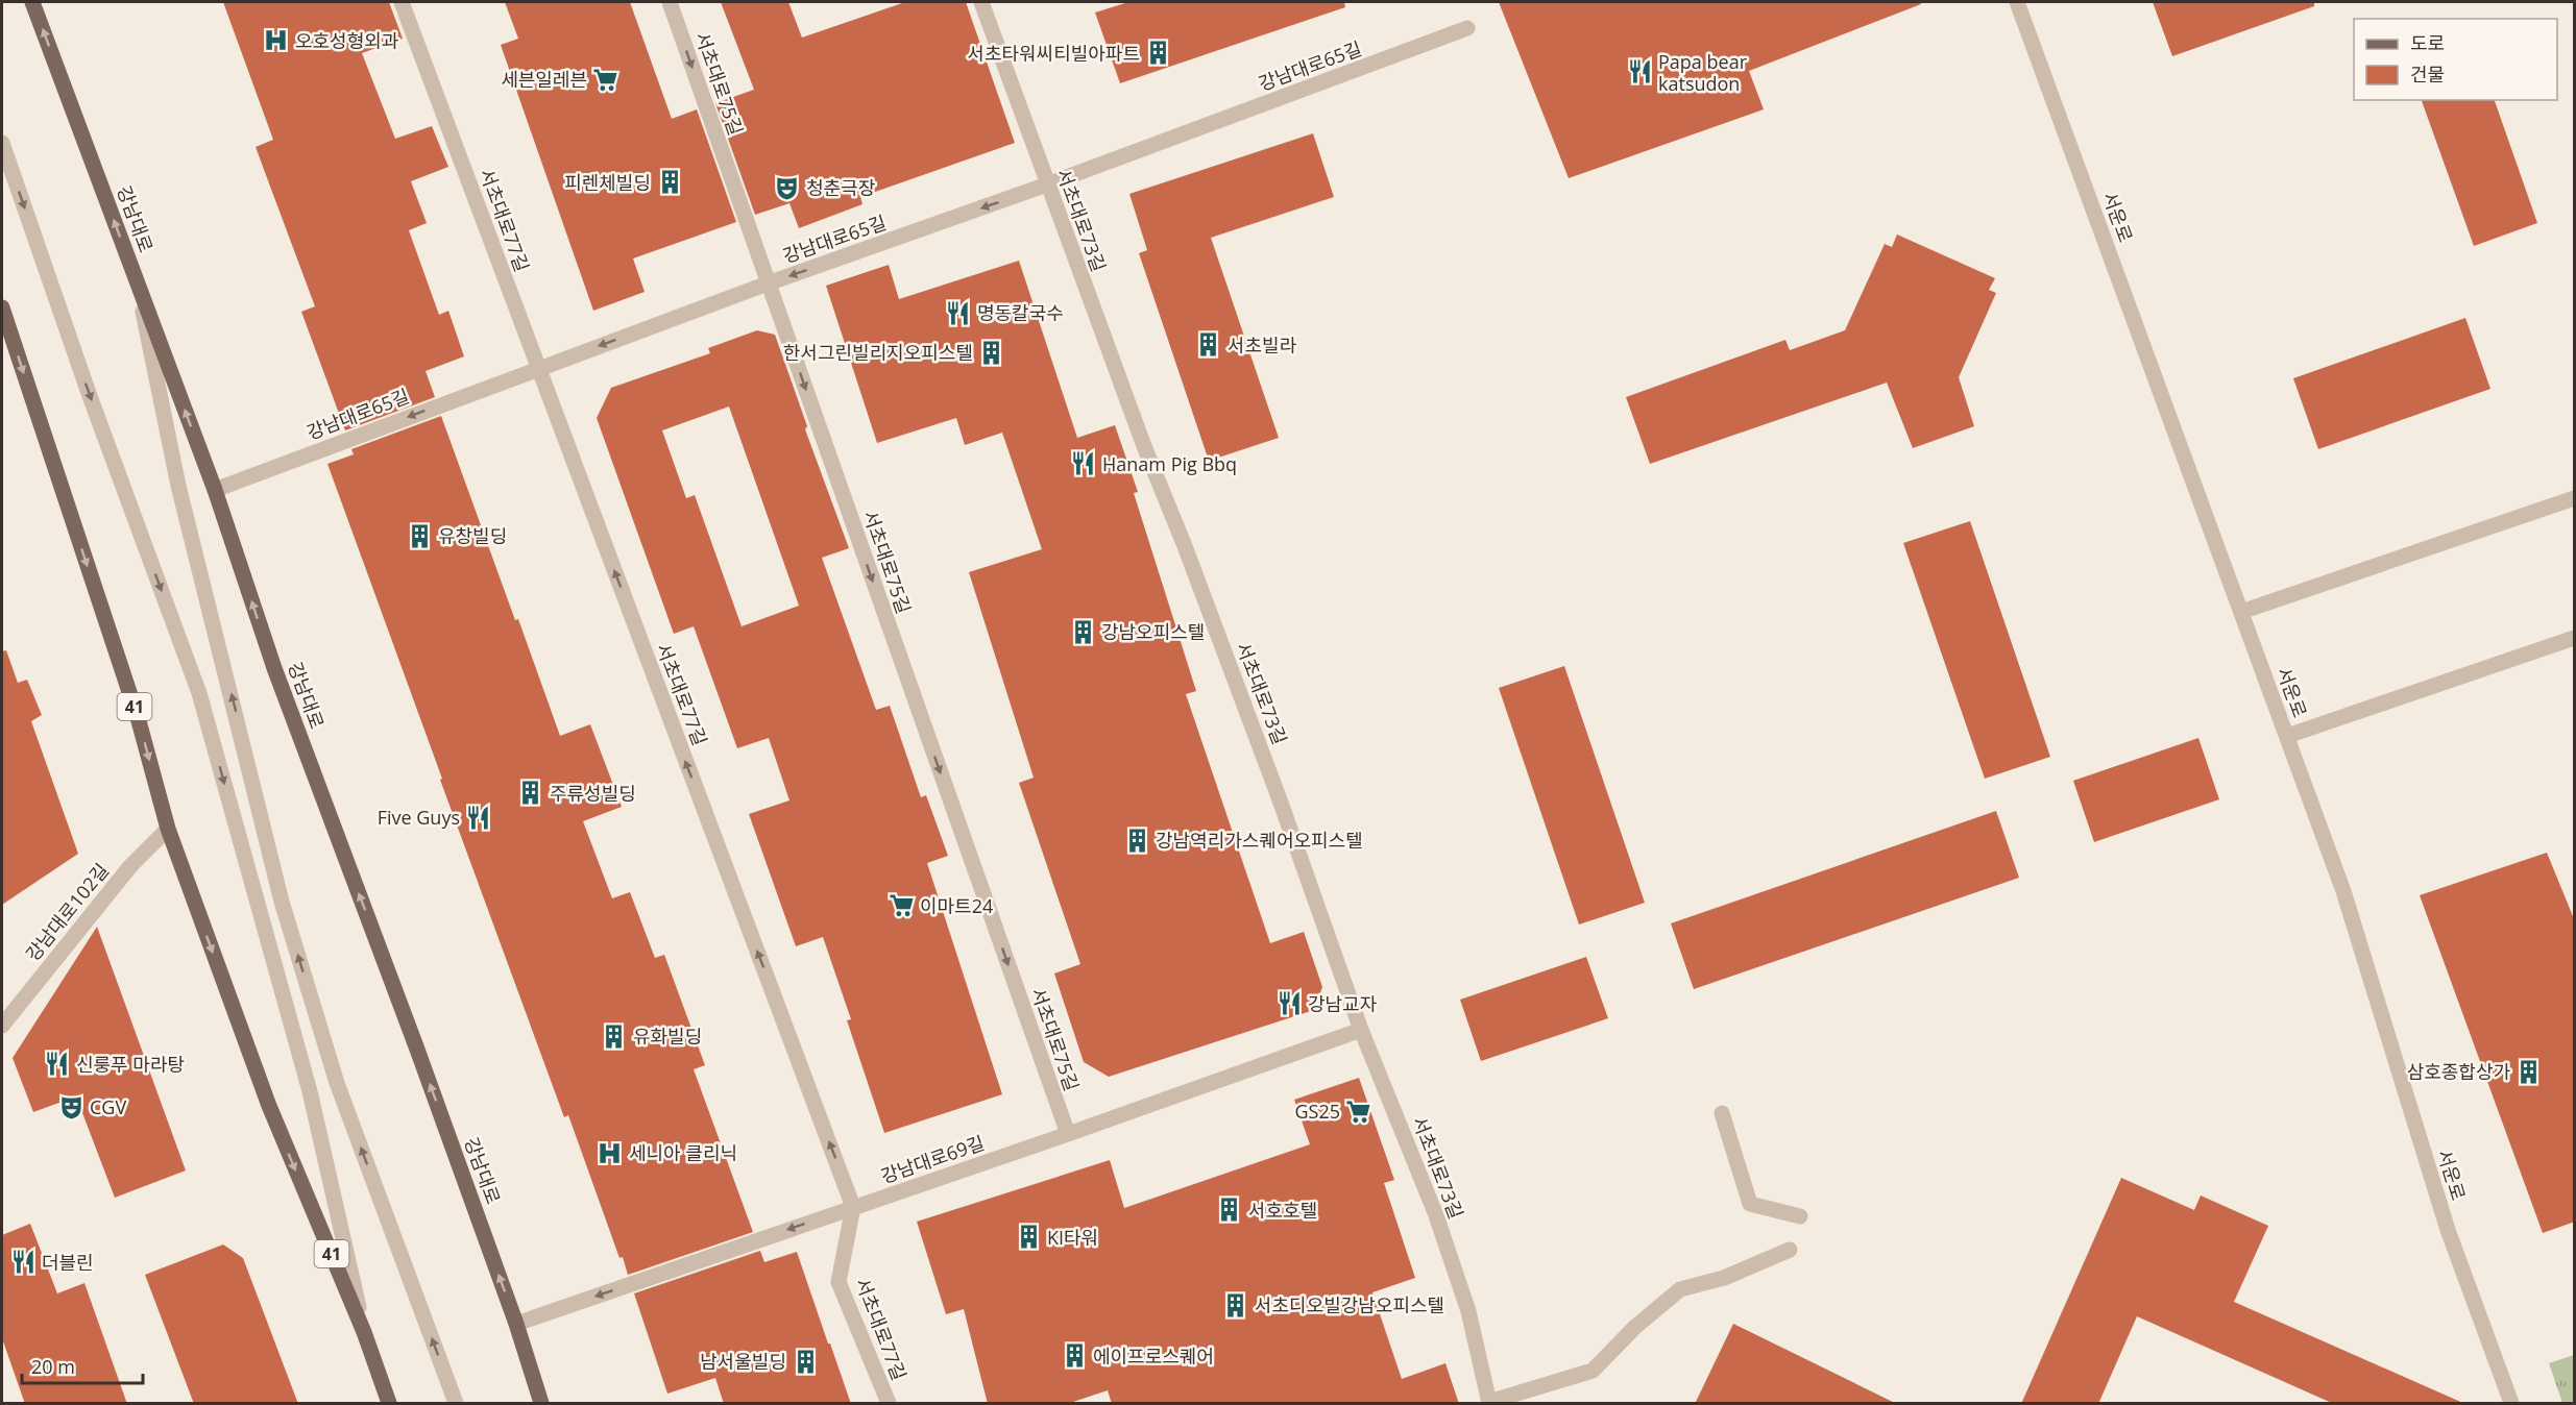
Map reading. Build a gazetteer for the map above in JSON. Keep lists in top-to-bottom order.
{
  "streets": {
    "main road": ["강남대로", "41"],
    "street": [
      "강남대로65길",
      "서초대로75길",
      "서운로",
      "서초대로77길",
      "서초대로73길",
      "강남대로102길",
      "강남대로69길"
    ]
  },
  "crossings": [
    ["강남대로65길", "서초대로75길"],
    ["강남대로65길", "강남대로"],
    ["강남대로65길", "서초대로77길"],
    ["강남대로65길", "서초대로73길"],
    ["서초대로75길", "강남대로69길"],
    ["강남대로", "강남대로69길"],
    ["서초대로77길", "강남대로69길"],
    ["서초대로73길", "강남대로69길"],
    ["41", "강남대로102길"]
  ],
  "one_way": [
    "강남대로65길",
    "서초대로75길",
    "강남대로",
    "서초대로77길",
    "강남대로69길"
  ],
  "places": {
    "hospital": ["오호성형외과", "세니아 클리닉"],
    "building": [
      "서초타워씨티빌아파트",
      "피렌체빌딩",
      "서초빌라",
      "한서그린빌리지오피스텔",
      "유창빌딩",
      "강남오피스텔",
      "주류성빌딩",
      "강남역리가스퀘어오피스텔",
      "유화빌딩",
      "삼호종합상가",
      "서호호텔",
      "KI타워",
      "서초디오빌강남오피스텔",
      "에이프로스퀘어",
      "남서울빌딩"
    ],
    "restaurant": [
      "Papa bear katsudon",
      "명동칼국수",
      "Hanam Pig Bbq",
      "Five Guys",
      "강남교자",
      "신룽푸 마라탕",
      "더블린"
    ],
    "supermarket": ["세븐일레븐", "이마트24", "GS25"],
    "theatre": ["청춘극장", "CGV"]
  },
  "legend": ["도로", "건물"],
  "scale_bar": "20 m"
}
